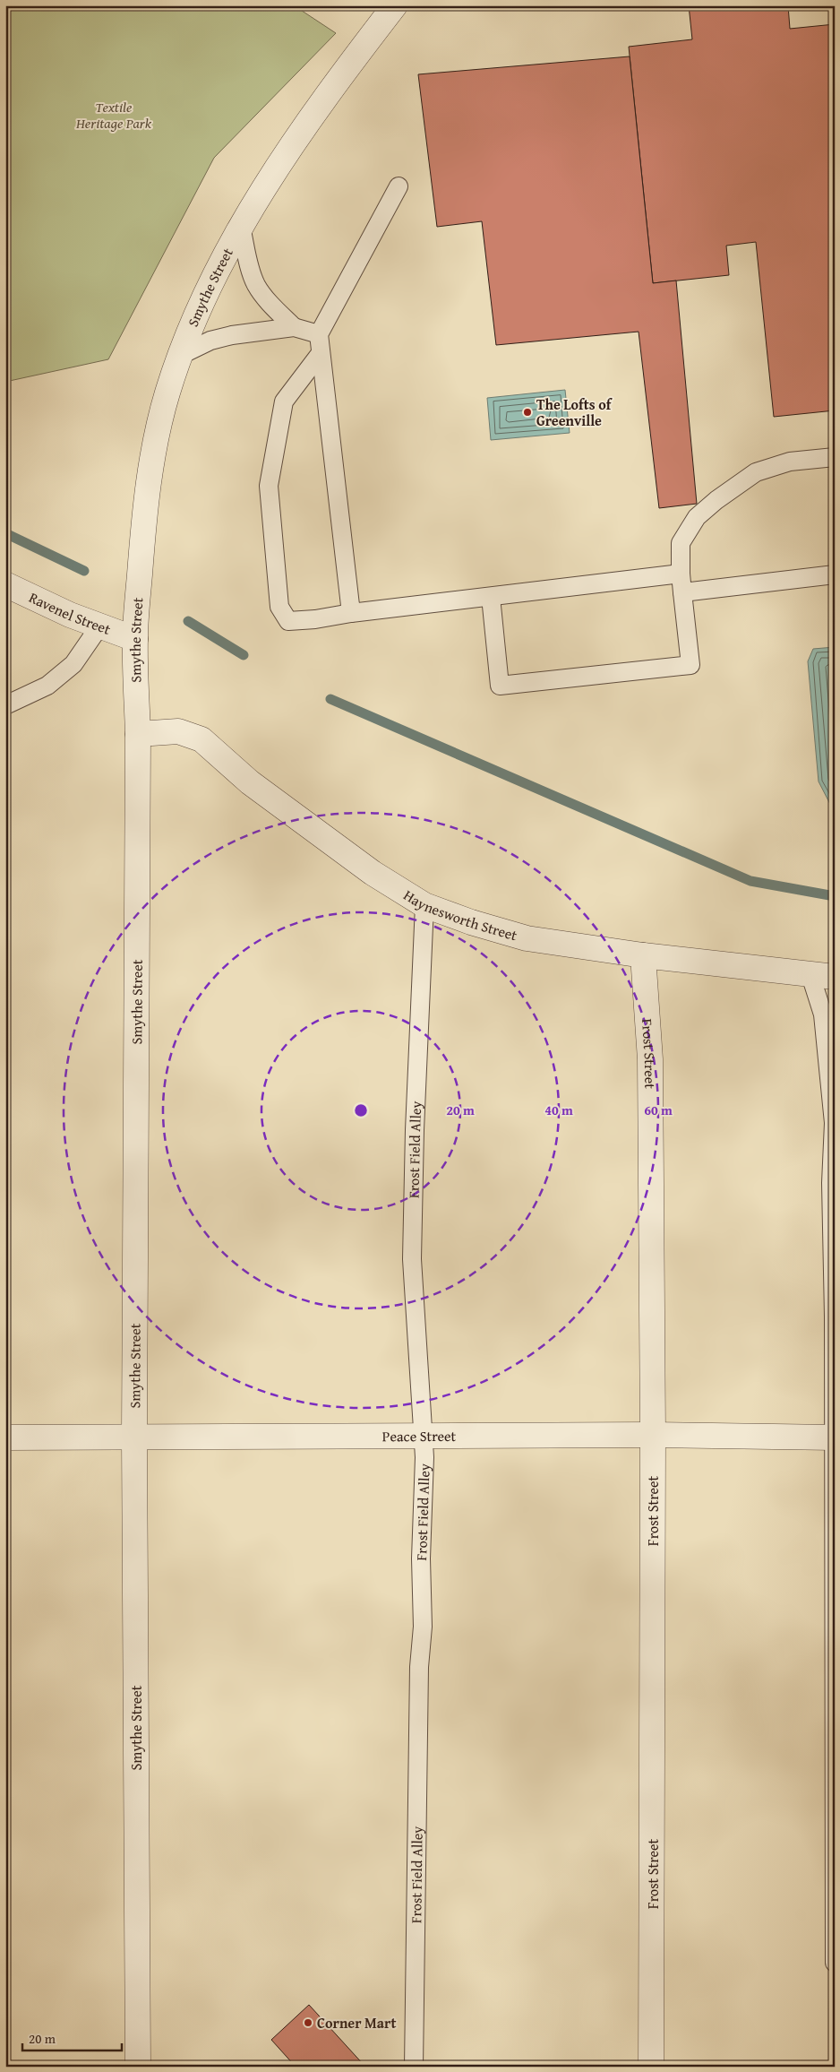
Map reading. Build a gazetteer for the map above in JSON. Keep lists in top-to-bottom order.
{
  "streets": {
    "street": [
      "Smythe Street",
      "Ravenel Street",
      "Haynesworth Street",
      "Frost Street",
      "Peace Street"
    ],
    "lane": ["Frost Field Alley"]
  },
  "crossings": [
    ["Smythe Street", "Ravenel Street"],
    ["Smythe Street", "Haynesworth Street"],
    ["Smythe Street", "Peace Street"],
    ["Haynesworth Street", "Frost Street"],
    ["Haynesworth Street", "Frost Field Alley"],
    ["Frost Street", "Peace Street"],
    ["Frost Field Alley", "Peace Street"]
  ],
  "parks": ["Textile Heritage Park"],
  "places": ["The Lofts of Greenville", "Corner Mart"],
  "scale_bar": "20 m",
  "rings": ["20 m", "40 m", "60 m"]
}
